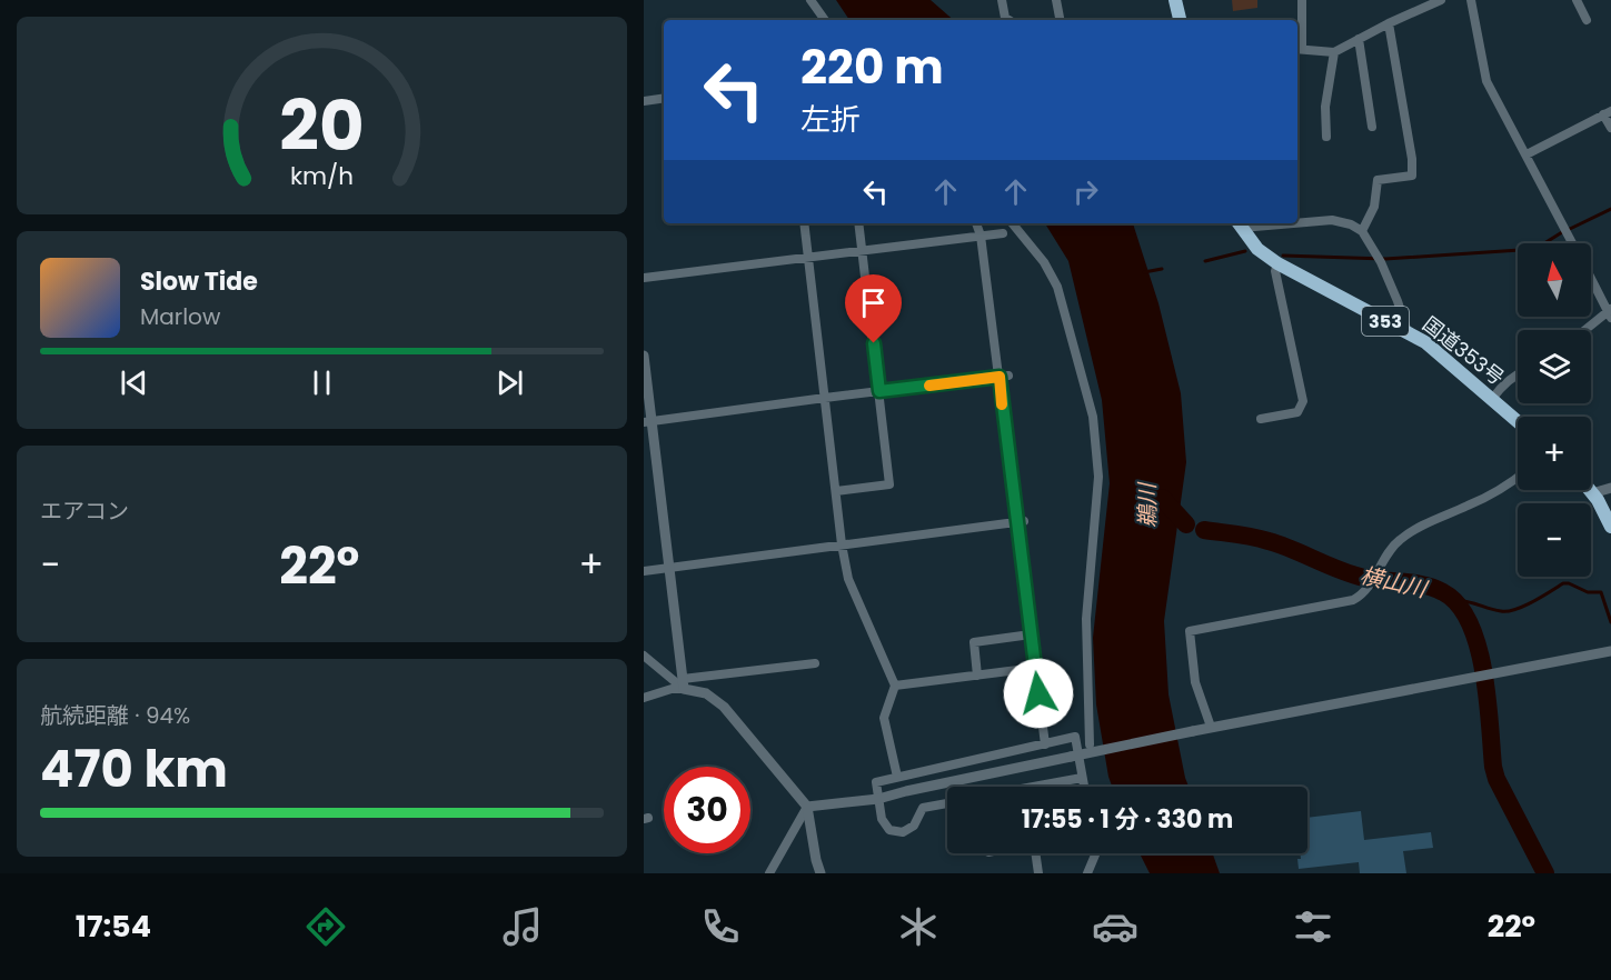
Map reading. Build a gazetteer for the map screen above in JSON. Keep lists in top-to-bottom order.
{
  "streets": {
    "highway": ["353", "国道353号"]
  },
  "water": ["鵜川", "横山川"],
  "north": "top",
  "page": {
    "turn": ["220 m", "左折"],
    "map_buttons": ["+", "−"],
    "song": ["Slow Tide", "Marlow"],
    "tile": [
      "エアコン",
      ["航続距離 · 94%", "470 km"]
    ],
    "heat": ["−", "22°", "+"],
    "limit": "30",
    "trip": "17:55 · 1 分 · 330 m",
    "tabs": ["17:54", "22°"],
    "gauge": ["20", "km/h"]
  }
}
